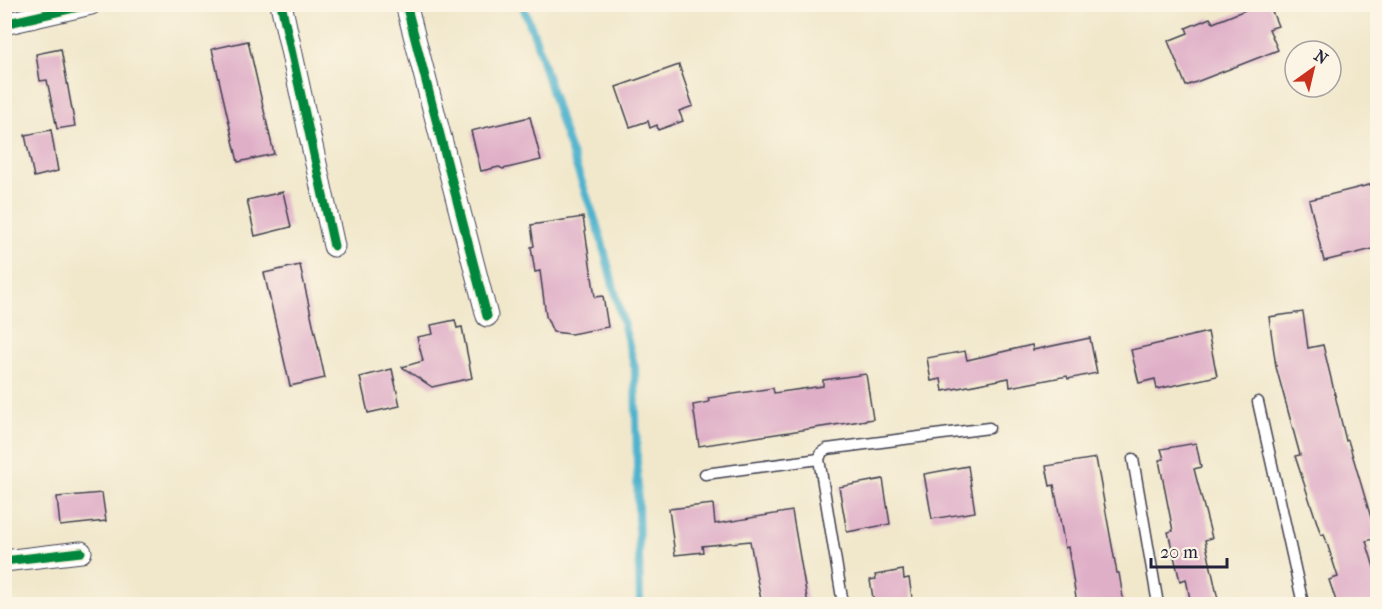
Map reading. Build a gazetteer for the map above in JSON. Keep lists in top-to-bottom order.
{
  "scale_bar": "20 m",
  "north": "top right"
}
